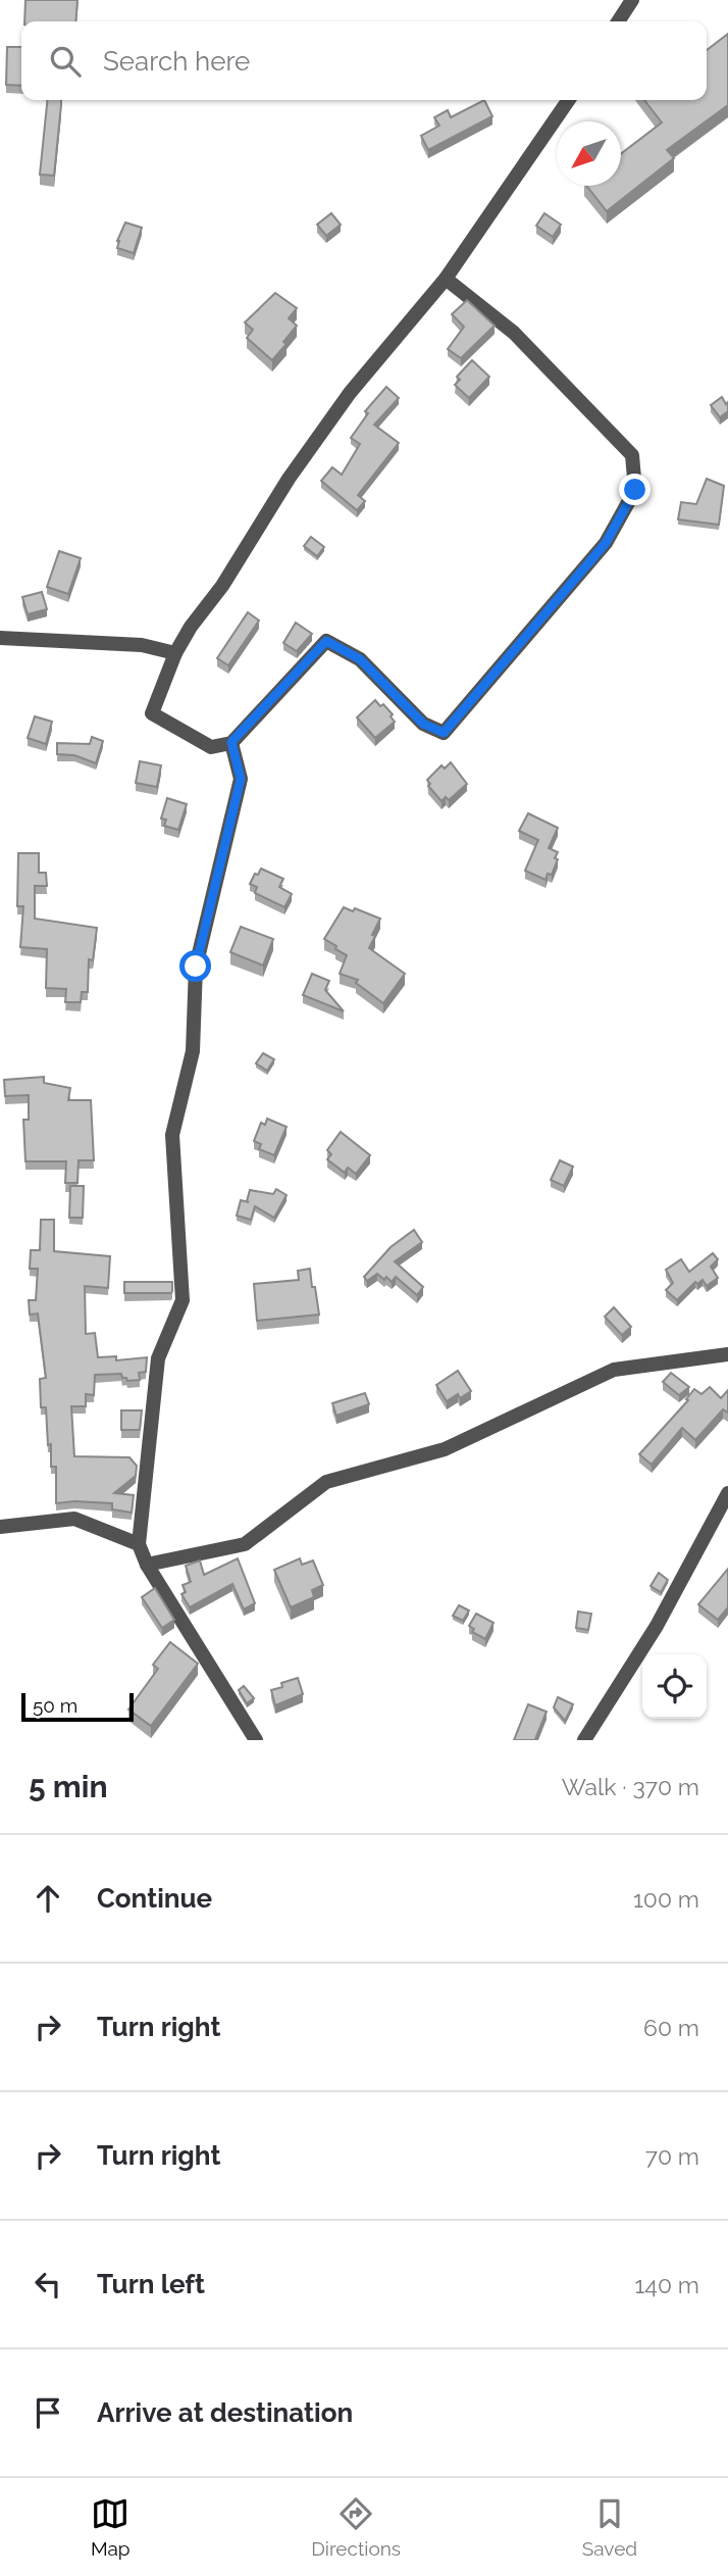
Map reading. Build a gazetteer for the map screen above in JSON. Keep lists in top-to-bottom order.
{
  "scale_bar": "50 m",
  "north": "bottom left",
  "page": {
    "search": "Search here",
    "scale": "50 m",
    "heading": ["5 min", "Walk · 370 m"],
    "list": [
      ["Continue", "100 m"],
      ["Turn right", "60 m"],
      ["Turn right", "70 m"],
      ["Turn left", "140 m"],
      "Arrive at destination"
    ],
    "nav": ["Map", "Directions", "Saved"]
  }
}
